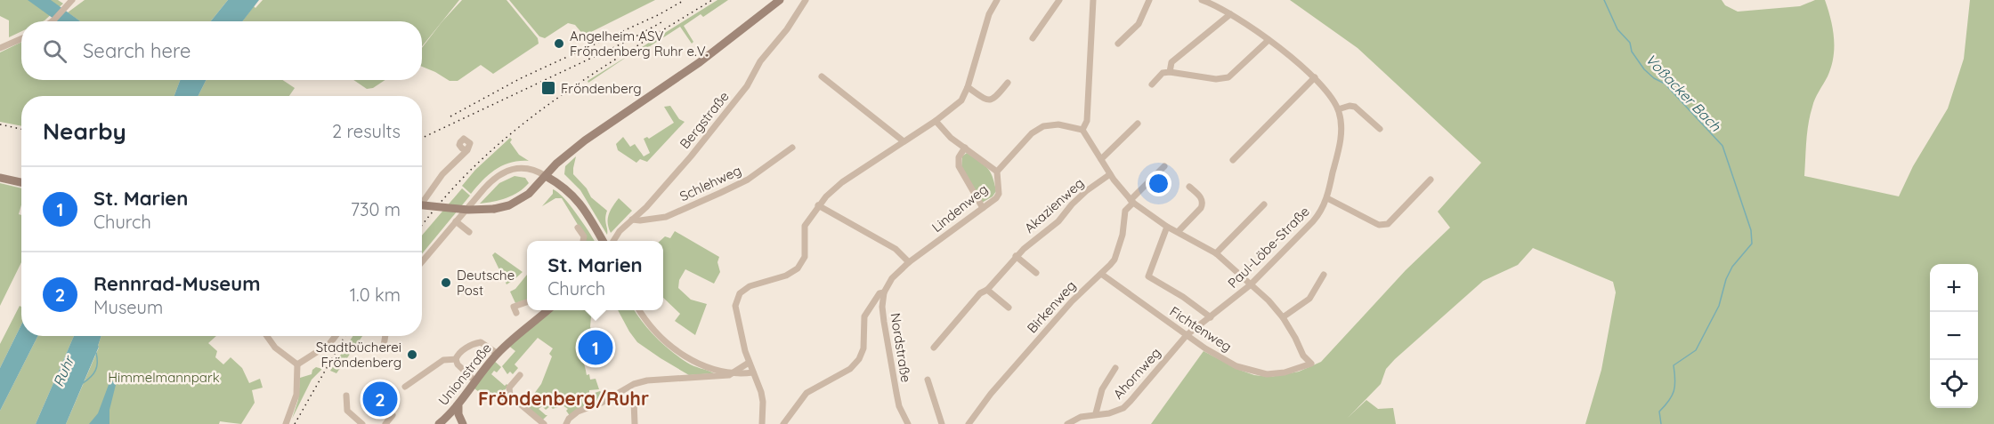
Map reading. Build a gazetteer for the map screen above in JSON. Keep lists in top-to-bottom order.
{
  "streets": {
    "main road": ["Unionstraße"],
    "street": [
      "Bergstraße",
      "Schlehweg",
      "Akazienweg",
      "Lindenweg",
      "Paul-Löbe-Straße",
      "Birkenweg",
      "Fichtenweg",
      "Nordstraße",
      "Ahornweg"
    ]
  },
  "crossings": [
    ["Bergstraße", "Schlehweg"],
    ["Paul-Löbe-Straße", "Fichtenweg"],
    ["Paul-Löbe-Straße", "Ahornweg"],
    ["Birkenweg", "Fichtenweg"],
    ["Fichtenweg", "Ahornweg"]
  ],
  "districts": ["Fröndenberg/Ruhr"],
  "water": ["Voßacker Bach", "Ruhr"],
  "parks": ["Himmelmannpark"],
  "places": {
    "other": ["Angelheim ASV Fröndenberg Ruhr e.V.", "Deutsche Post", "Stadtbücherei Fröndenberg"],
    "transit": ["Fröndenberg"]
  },
  "page": {
    "search": "Search here",
    "heading": ["Nearby", "2 results"],
    "list": [
      {
        "mark": "1",
        "name": "St. Marien",
        "note": "Church",
        "value": "730 m"
      },
      {
        "mark": "2",
        "name": "Rennrad-Museum",
        "note": "Museum",
        "value": "1.0 km"
      }
    ],
    "popup": ["St. Marien", "Church"],
    "map_buttons": ["+", "−"],
    "pins": ["1", "2"]
  }
}
